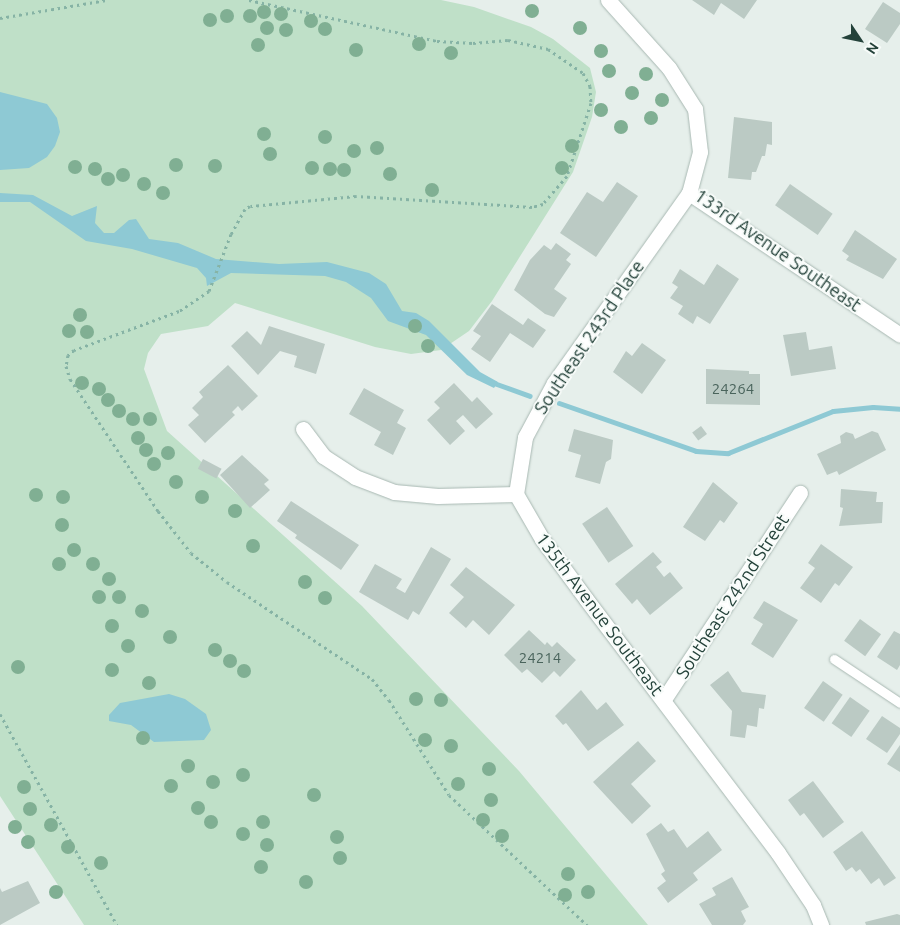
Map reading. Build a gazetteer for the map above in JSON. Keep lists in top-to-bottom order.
{
  "streets": {
    "street": [
      "133rd Avenue Southeast",
      "Southeast 243rd Place",
      "Southeast 242nd Street",
      "135th Avenue Southeast"
    ]
  },
  "crossings": [
    ["133rd Avenue Southeast", "Southeast 243rd Place"],
    ["Southeast 243rd Place", "135th Avenue Southeast"],
    ["Southeast 242nd Street", "135th Avenue Southeast"]
  ],
  "house_numbers": ["24264", "24214"],
  "north": "bottom right"
}
